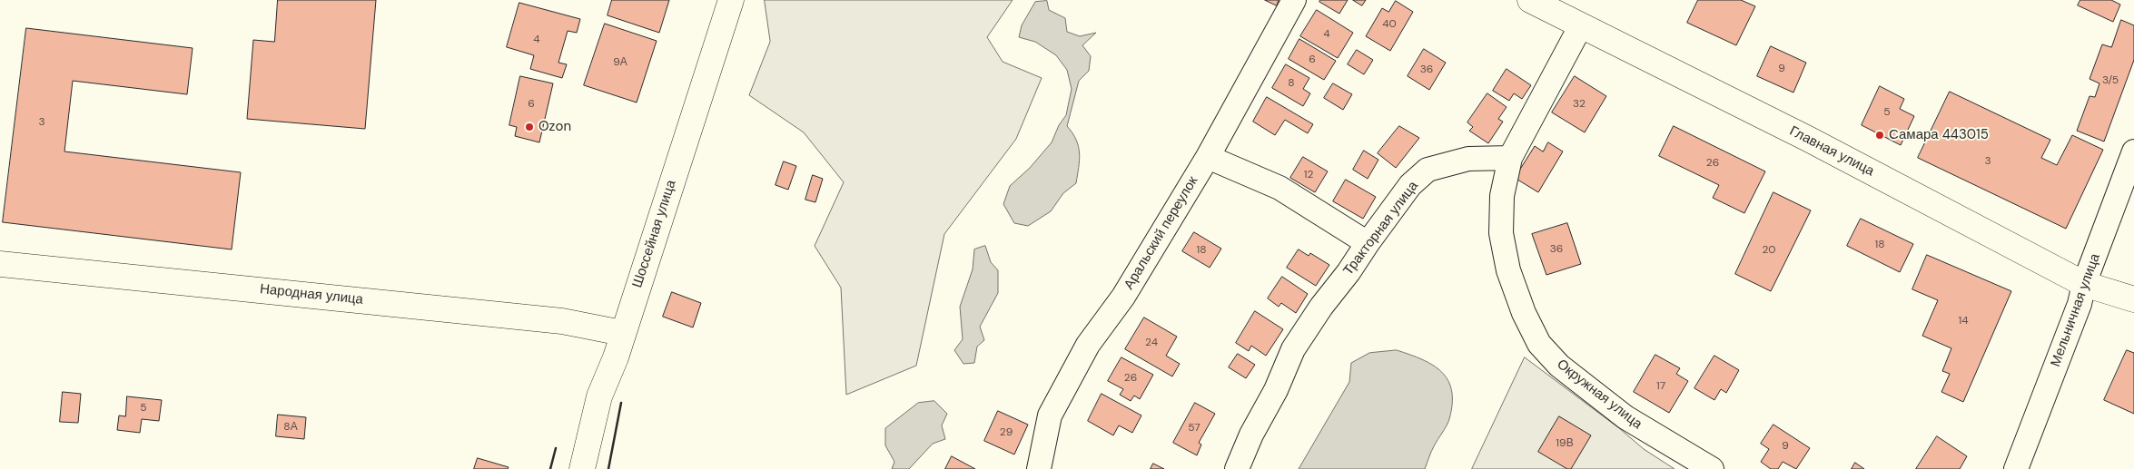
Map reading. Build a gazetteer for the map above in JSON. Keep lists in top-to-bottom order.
{
  "streets": {
    "main road": ["Главная улица", "Шоссейная улица", "Народная улица"],
    "street": [
      "Тракторная улица",
      "Аральский переулок",
      "Мельничная улица",
      "Окружная улица"
    ]
  },
  "crossings": [
    ["Главная улица", "Мельничная улица"],
    ["Тракторная улица", "Окружная улица"],
    ["Шоссейная улица", "Народная улица"]
  ],
  "places": ["Ozon", "Самара 443015"],
  "house_numbers": [
    "40",
    "4",
    "4",
    "6",
    "9А",
    "9",
    "36",
    "3/5",
    "8",
    "6",
    "32",
    "5",
    "3",
    "3",
    "26",
    "12",
    "18",
    "36",
    "18",
    "20",
    "14",
    "24",
    "26",
    "17",
    "5",
    "8А",
    "57",
    "29",
    "19В",
    "9"
  ]
}
